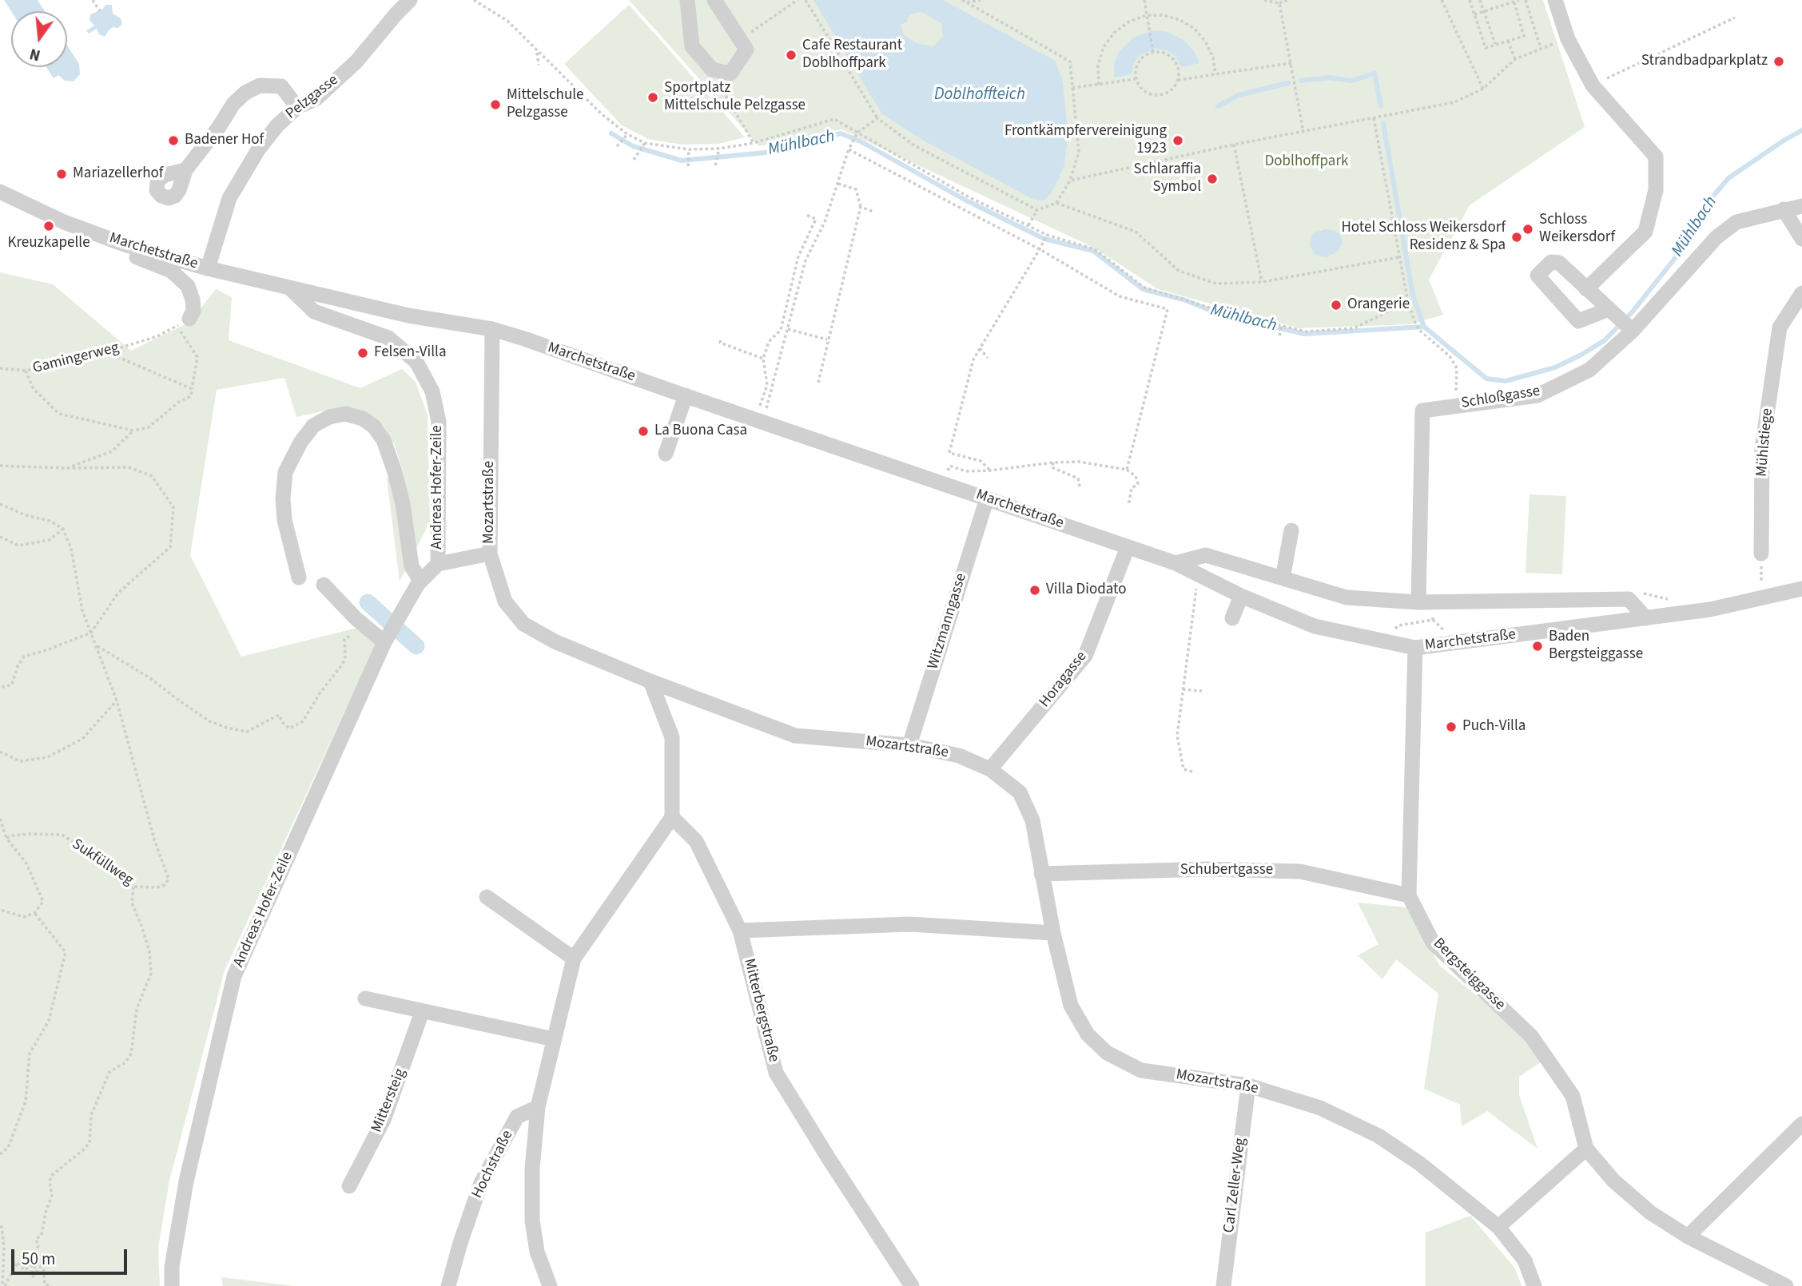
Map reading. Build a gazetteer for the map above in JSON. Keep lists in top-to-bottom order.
{
  "streets": {
    "street": [
      "Pelzgasse",
      "Marchetstraße",
      "Schloßgasse",
      "Mühlstiege",
      "Andreas Hofer-Zeile",
      "Mozartstraße",
      "Witzmanngasse",
      "Horagasse",
      "Schubertgasse",
      "Bergsteiggasse",
      "Mitterbergstraße",
      "Mittersteig",
      "Hochstraße",
      "Carl Zeller-Weg"
    ],
    "path": ["Gamingerweg", "Sukfüllweg"]
  },
  "crossings": [
    ["Pelzgasse", "Marchetstraße"],
    ["Marchetstraße", "Andreas Hofer-Zeile"],
    ["Marchetstraße", "Mozartstraße"],
    ["Marchetstraße", "Witzmanngasse"],
    ["Marchetstraße", "Horagasse"],
    ["Marchetstraße", "Bergsteiggasse"],
    ["Andreas Hofer-Zeile", "Mozartstraße"],
    ["Mozartstraße", "Witzmanngasse"],
    ["Mozartstraße", "Horagasse"],
    ["Mozartstraße", "Schubertgasse"],
    ["Mozartstraße", "Carl Zeller-Weg"],
    ["Schubertgasse", "Bergsteiggasse"]
  ],
  "water": ["Doblhoffteich", "Mühlbach"],
  "parks": ["Doblhoffpark"],
  "places": [
    "Cafe Restaurant Doblhoffpark",
    "Strandbadparkplatz",
    "Sportplatz Mittelschule Pelzgasse",
    "Mittelschule Pelzgasse",
    "Badener Hof",
    "Frontkämpfervereinigung 1923",
    "Mariazellerhof",
    "Schlaraffia Symbol",
    "Kreuzkapelle",
    "Schloss Weikersdorf",
    "Hotel Schloss Weikersdorf Residenz & Spa",
    "Orangerie",
    "Felsen-Villa",
    "La Buona Casa",
    "Villa Diodato",
    "Baden Bergsteiggasse",
    "Puch-Villa"
  ],
  "scale_bar": "50 m",
  "north": "bottom"
}
